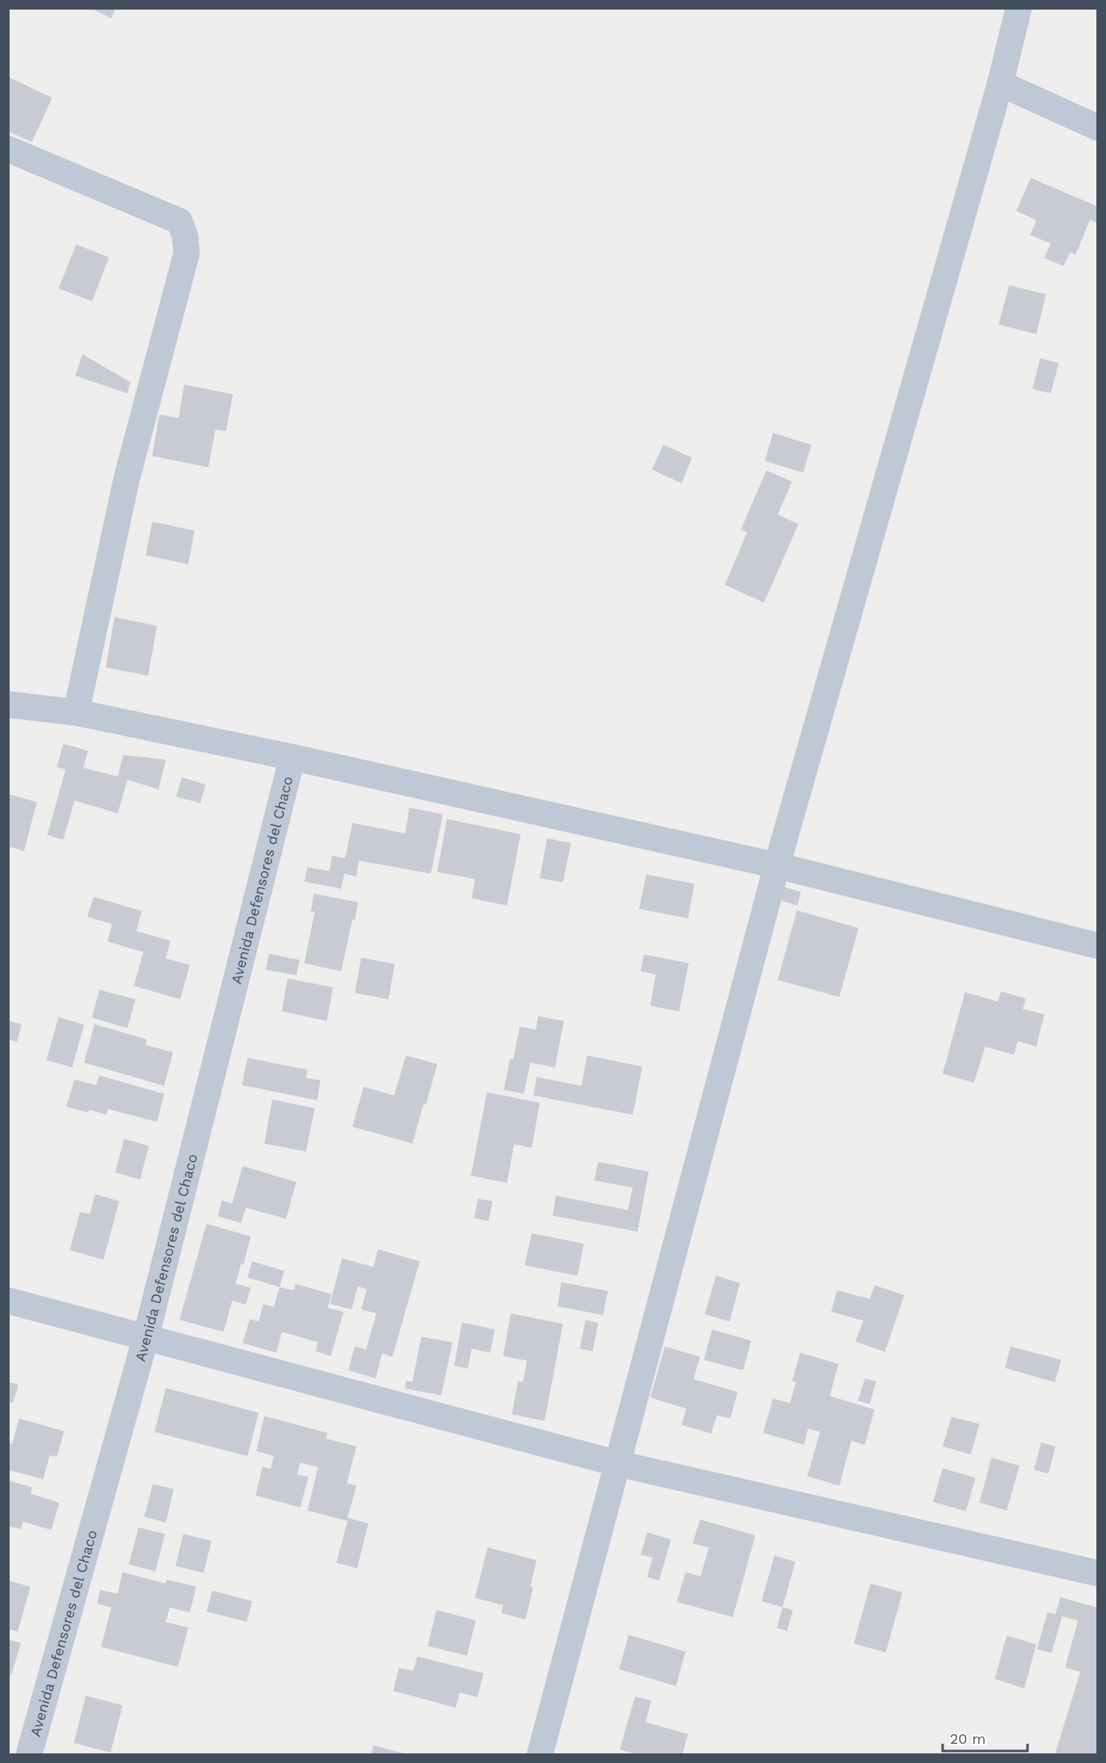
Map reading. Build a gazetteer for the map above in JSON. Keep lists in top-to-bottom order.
{
  "streets": {
    "street": ["Avenida Defensores del Chaco"]
  },
  "scale_bar": "20 m"
}
